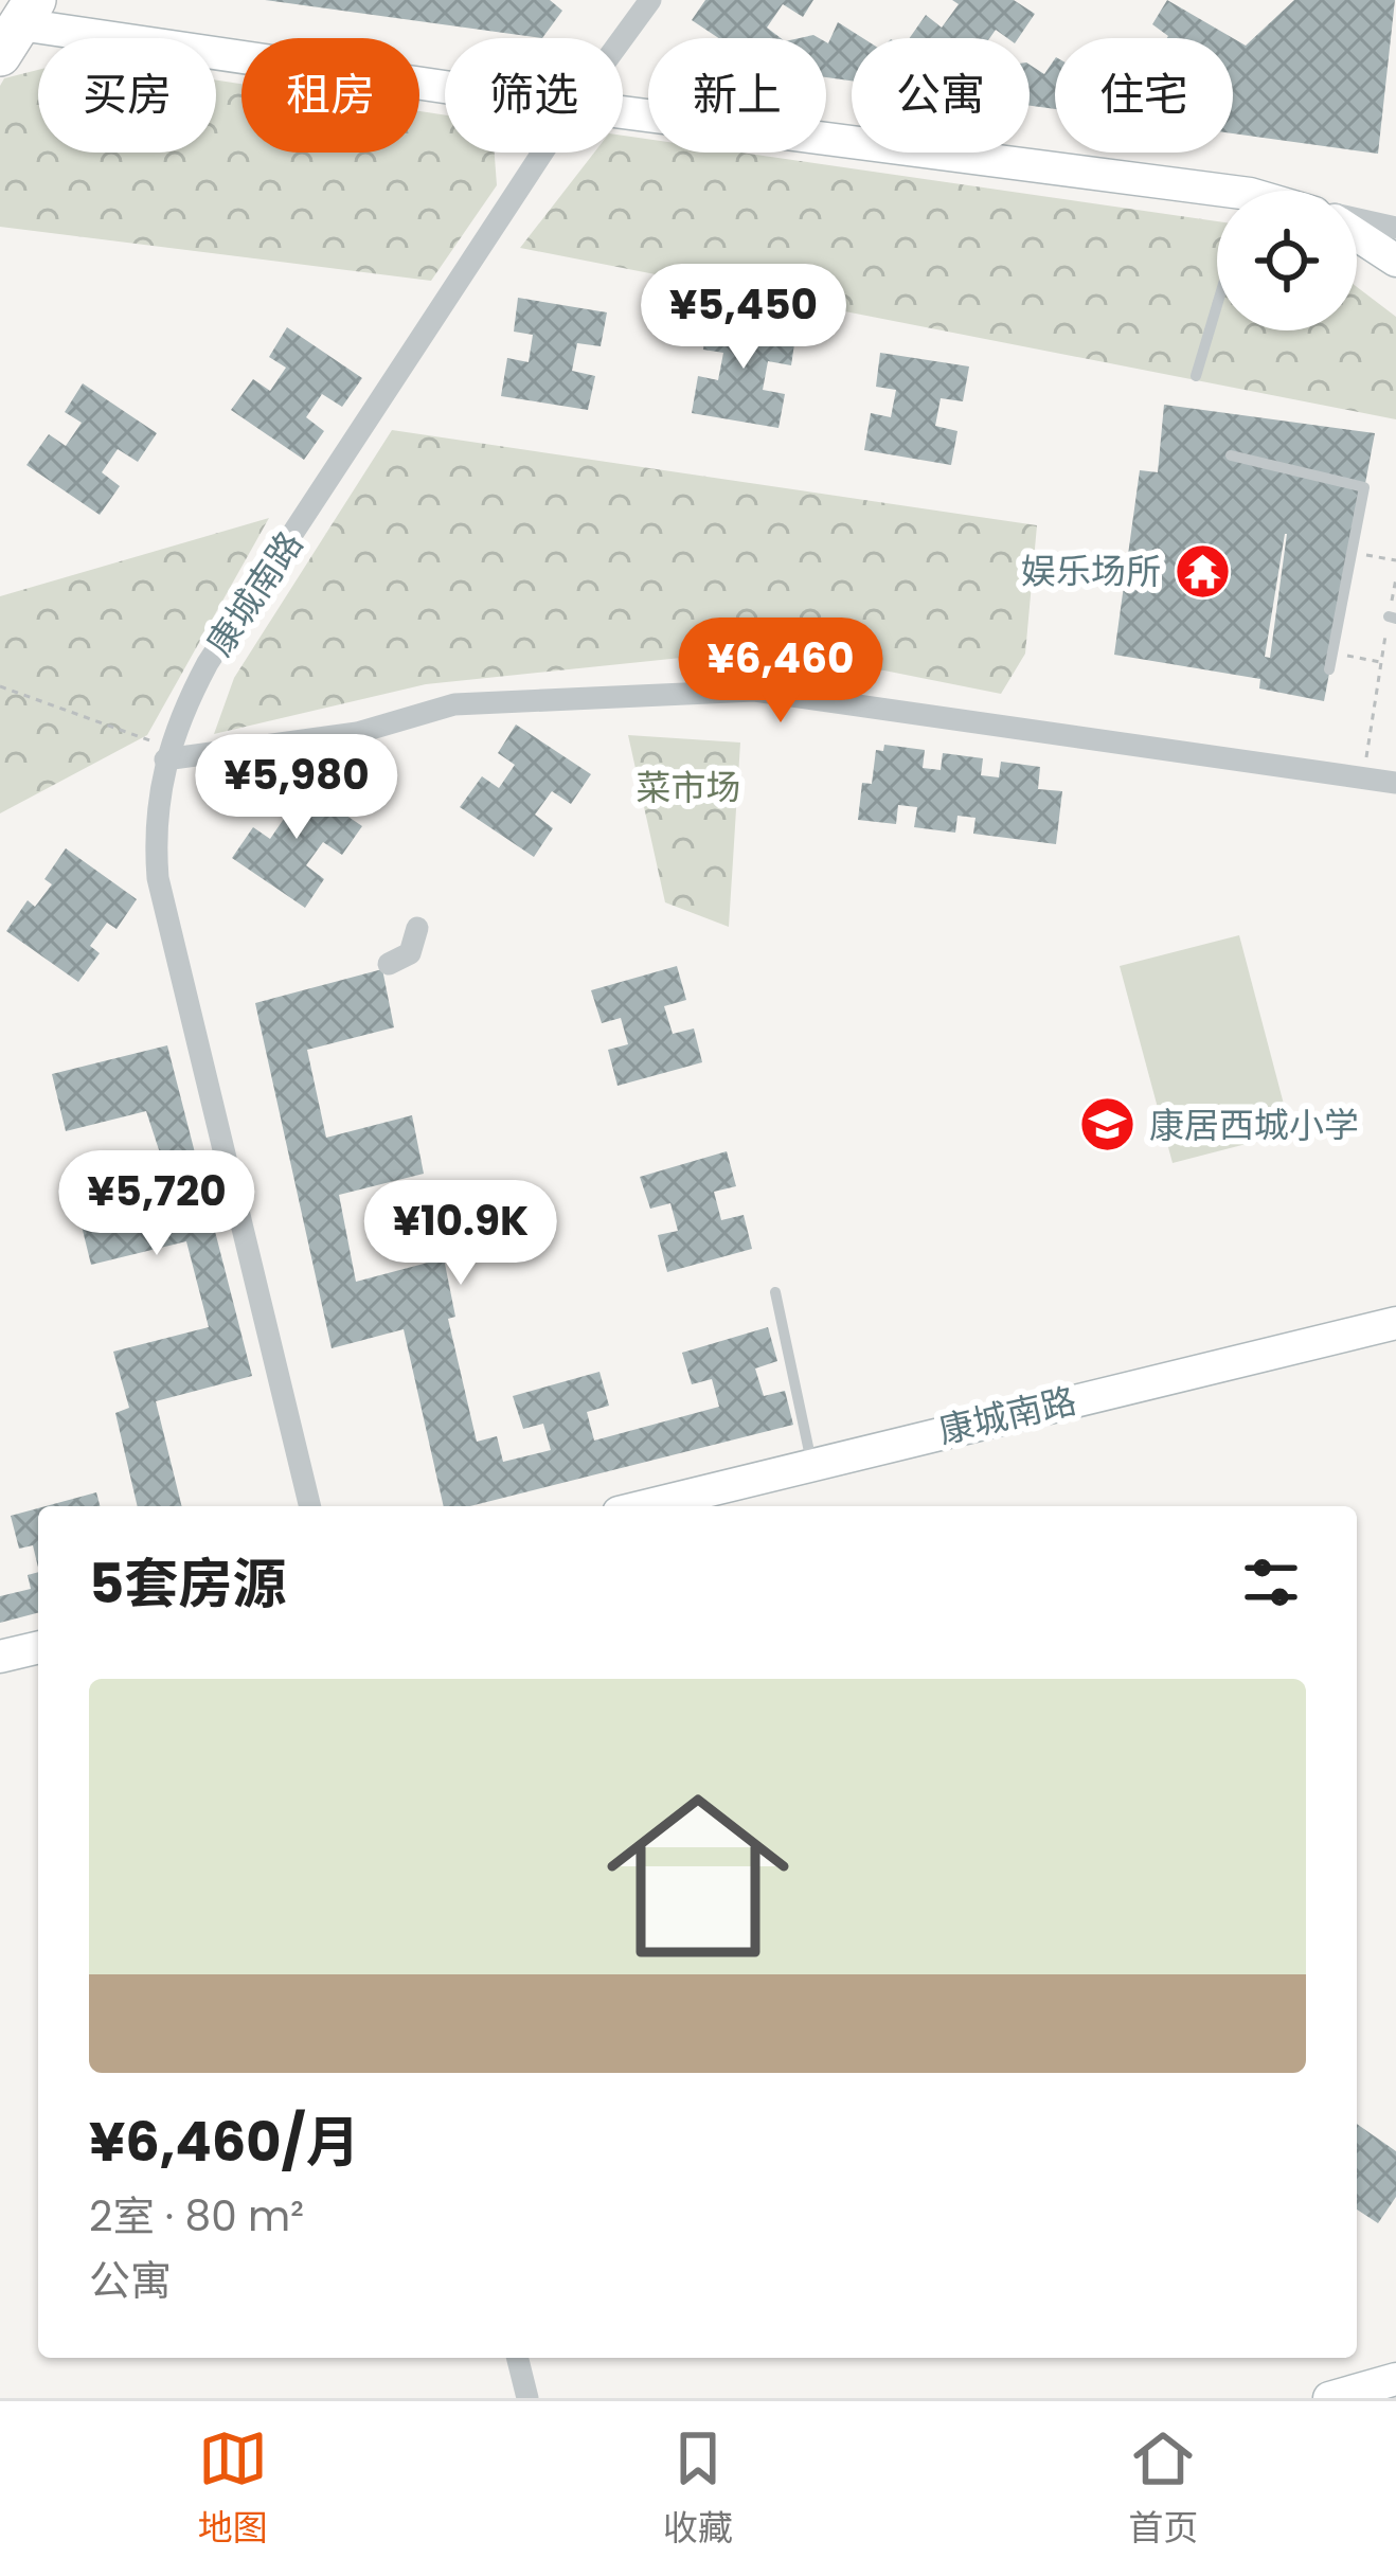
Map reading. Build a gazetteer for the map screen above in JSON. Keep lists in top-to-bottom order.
{
  "streets": {
    "street": ["康城南路"]
  },
  "parks": ["菜市场"],
  "places": {
    "temple": ["娱乐场所"],
    "school or university": ["康居西城小学"]
  },
  "page": {
    "chip": [
      "买房",
      "租房",
      "筛选",
      "新上",
      "公寓",
      "住宅"
    ],
    "price": [
      "¥5,450",
      "¥6,460",
      "¥5,980",
      "¥5,720",
      "¥10.9K"
    ],
    "heading": "5套房源",
    "list": [
      {
        "name": "¥6,460/月",
        "note": "2室 · 80 m² · 公寓"
      }
    ],
    "tabs": ["地图", "收藏", "首页"]
  }
}
